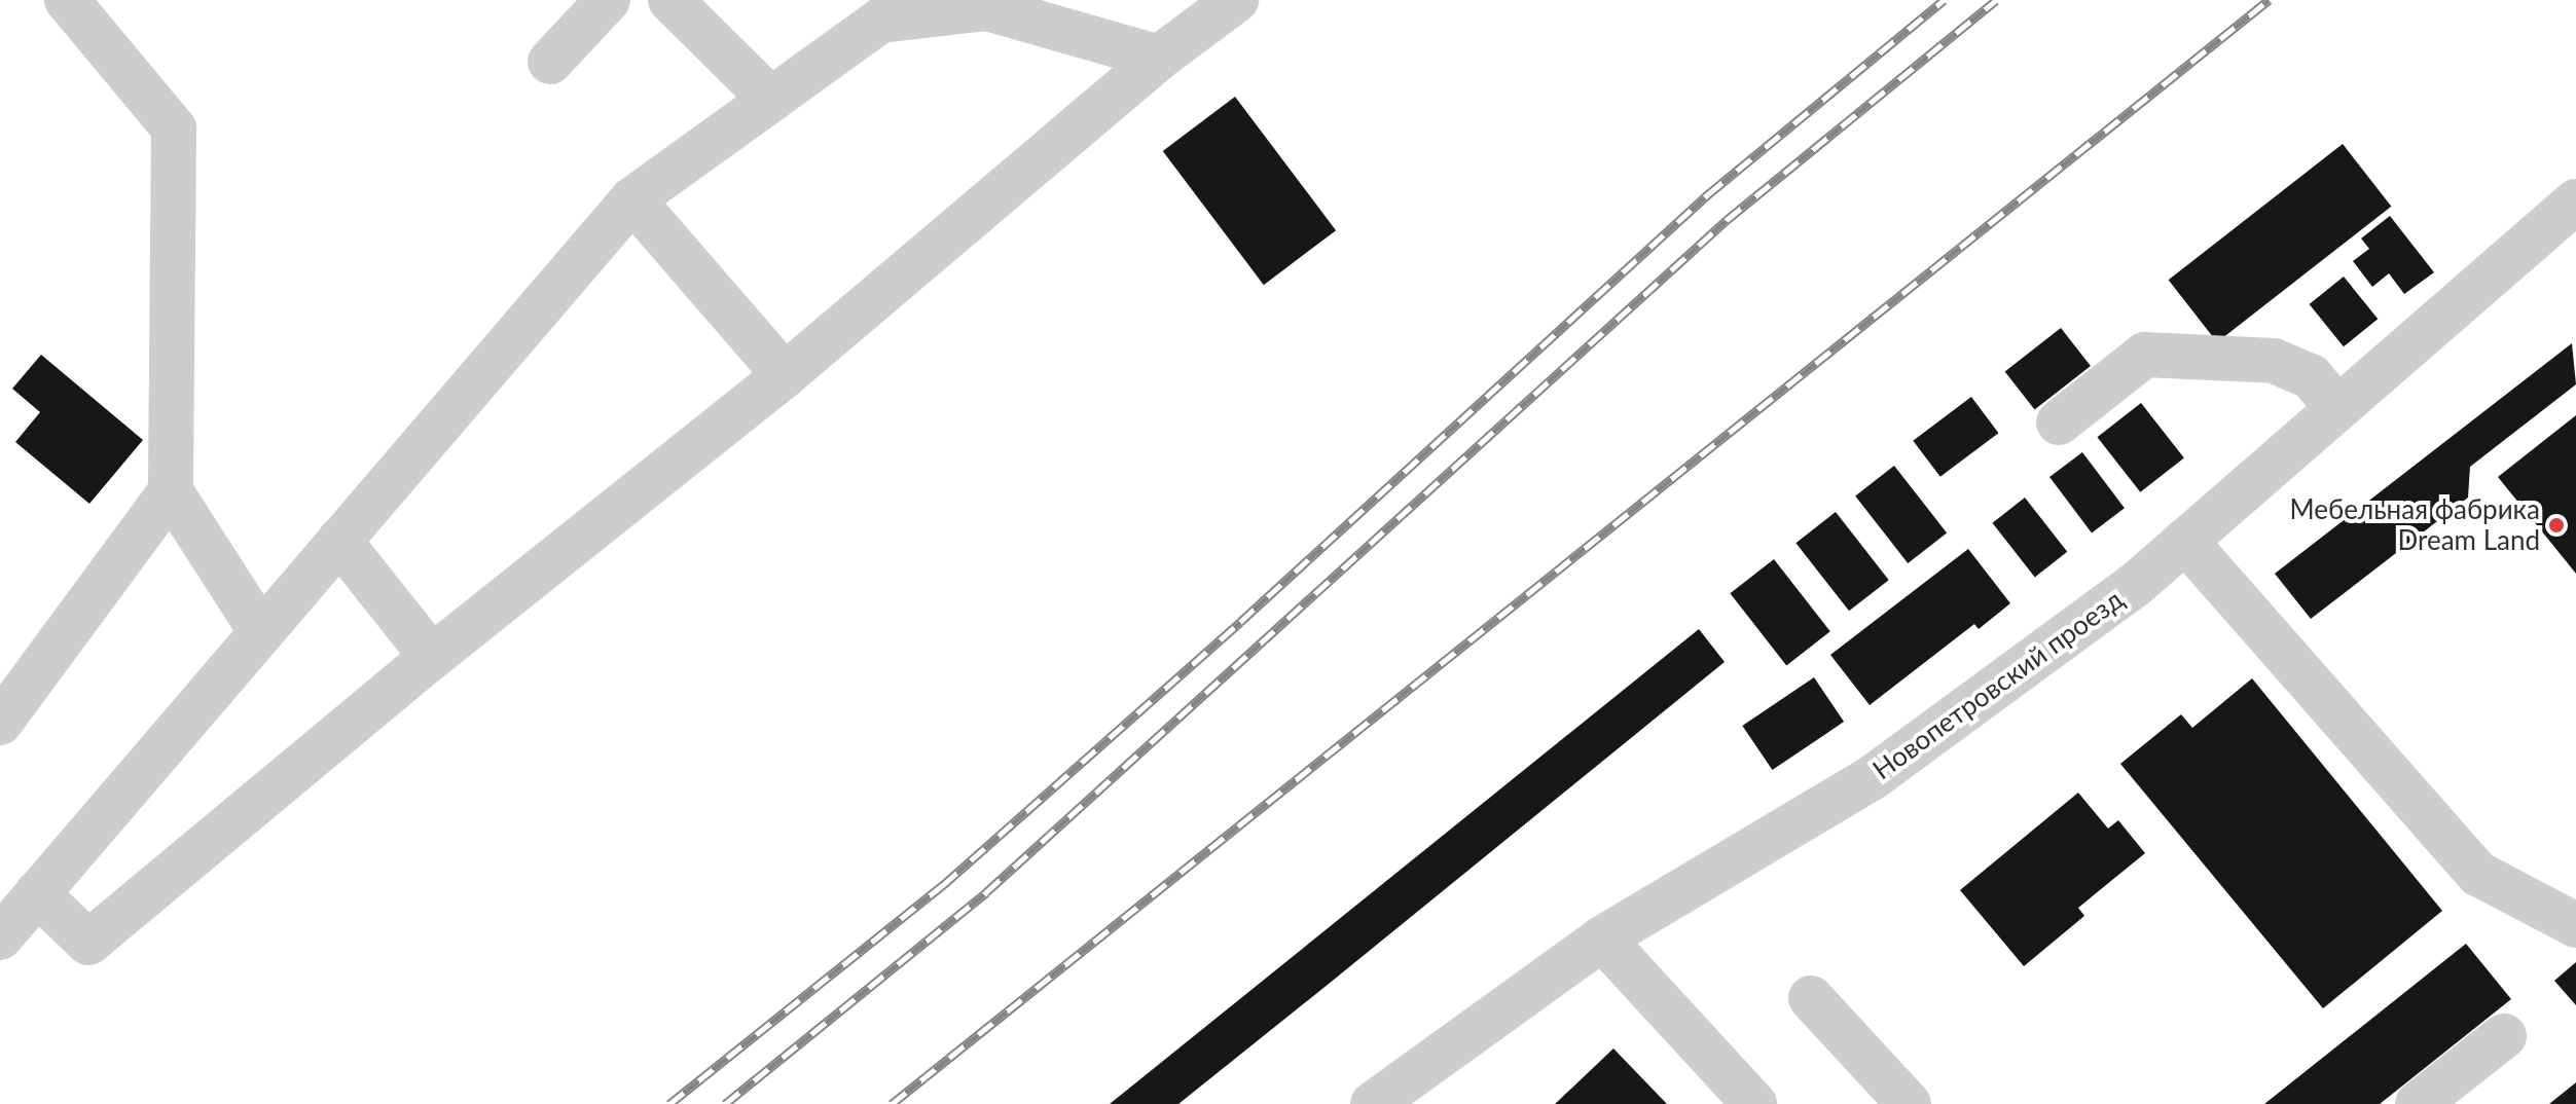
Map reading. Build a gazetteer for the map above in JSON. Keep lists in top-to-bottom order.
{
  "streets": {
    "street": ["Новопетровский проезд"]
  },
  "places": ["Мебельная фабрика Dream Land"]
}
